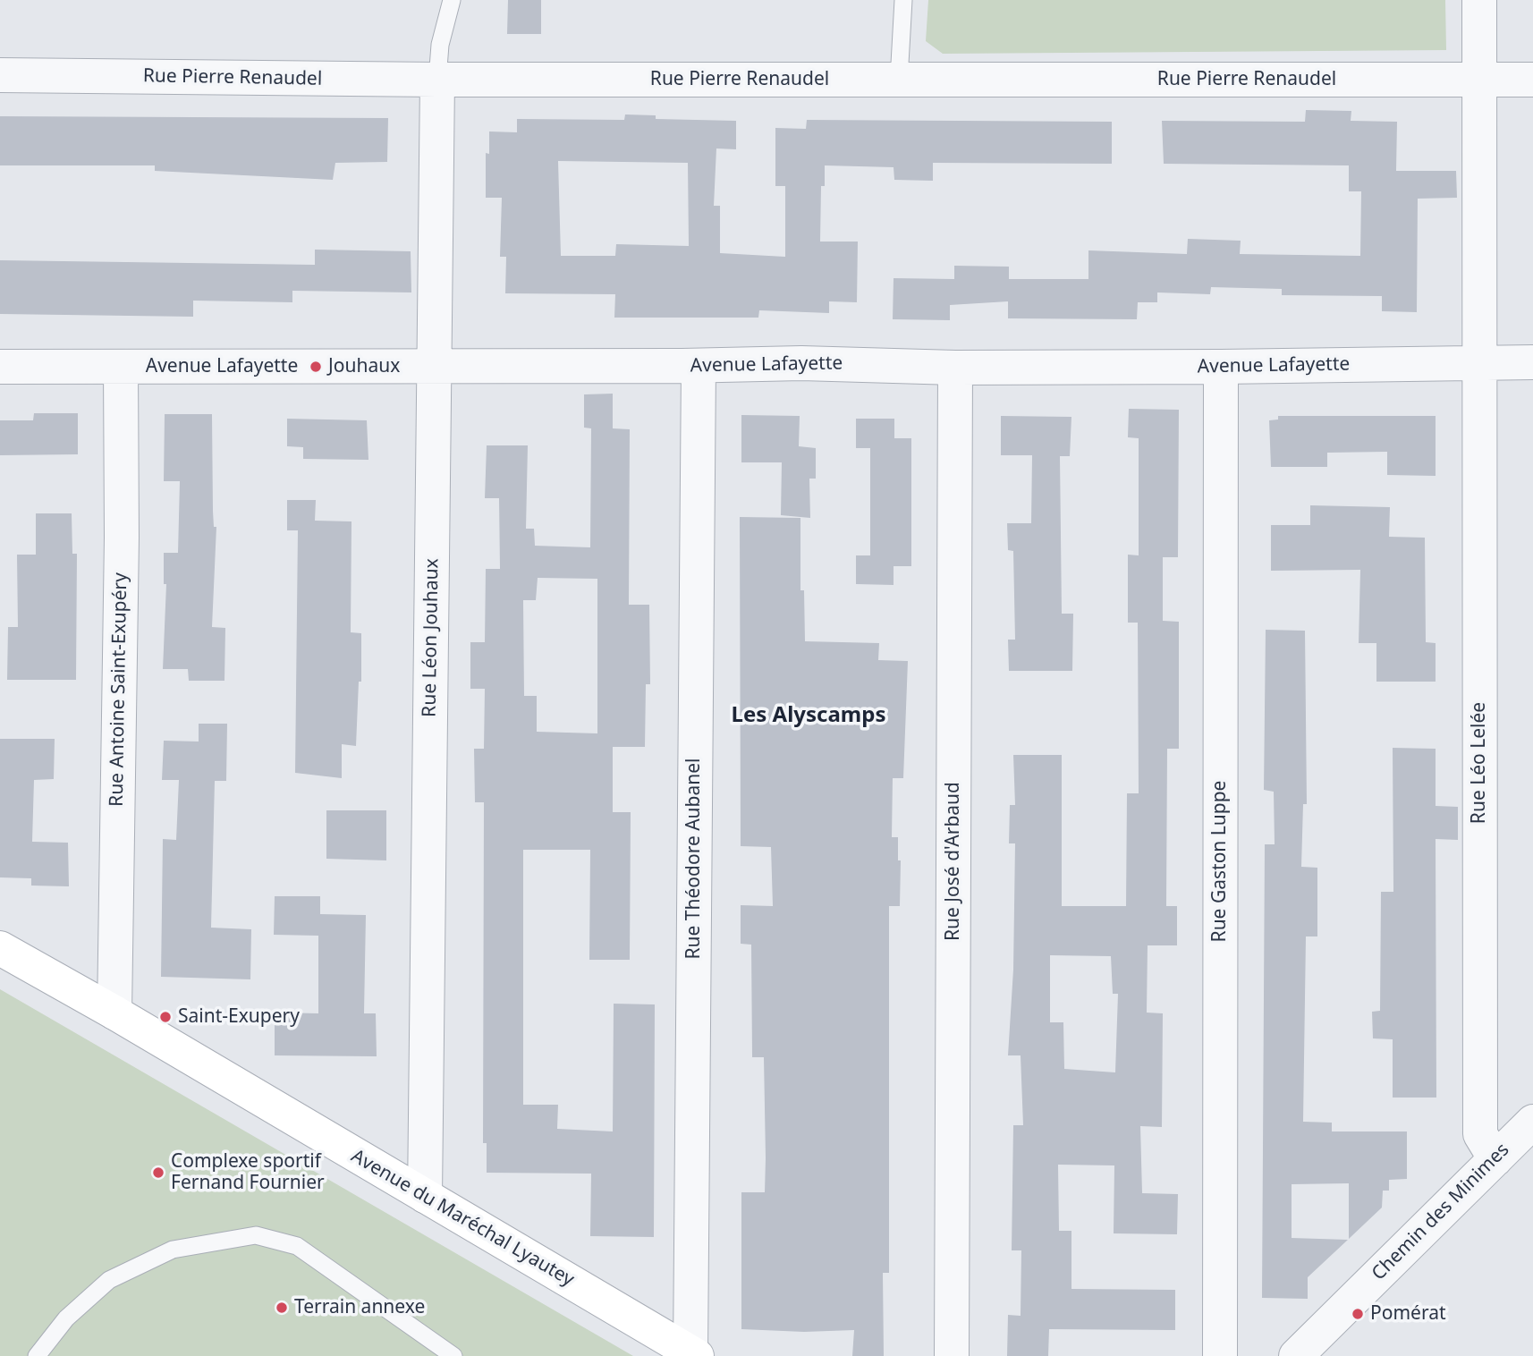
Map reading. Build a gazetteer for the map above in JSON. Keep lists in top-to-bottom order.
{
  "streets": {
    "main road": ["Avenue du Maréchal Lyautey"],
    "street": [
      "Rue Pierre Renaudel",
      "Avenue Lafayette",
      "Rue Léon Jouhaux",
      "Rue Antoine Saint-Exupéry",
      "Rue Léo Lelée",
      "Rue Théodore Aubanel",
      "Rue José d'Arbaud",
      "Rue Gaston Luppe",
      "Chemin des Minimes"
    ]
  },
  "crossings": [
    ["Rue Pierre Renaudel", "Rue Léon Jouhaux"],
    ["Rue Pierre Renaudel", "Rue Léo Lelée"],
    ["Avenue Lafayette", "Rue Léon Jouhaux"],
    ["Avenue Lafayette", "Rue Antoine Saint-Exupéry"],
    ["Avenue Lafayette", "Rue Léo Lelée"],
    ["Avenue Lafayette", "Rue Théodore Aubanel"],
    ["Avenue Lafayette", "Rue José d'Arbaud"],
    ["Avenue Lafayette", "Rue Gaston Luppe"],
    ["Rue Léon Jouhaux", "Avenue du Maréchal Lyautey"],
    ["Rue Antoine Saint-Exupéry", "Avenue du Maréchal Lyautey"],
    ["Rue Léo Lelée", "Chemin des Minimes"],
    ["Rue Théodore Aubanel", "Avenue du Maréchal Lyautey"]
  ],
  "districts": ["Les Alyscamps"],
  "places": [
    "Jouhaux",
    "Saint-Exupery",
    "Complexe sportif Fernand Fournier",
    "Terrain annexe",
    "Pomérat"
  ]
}
